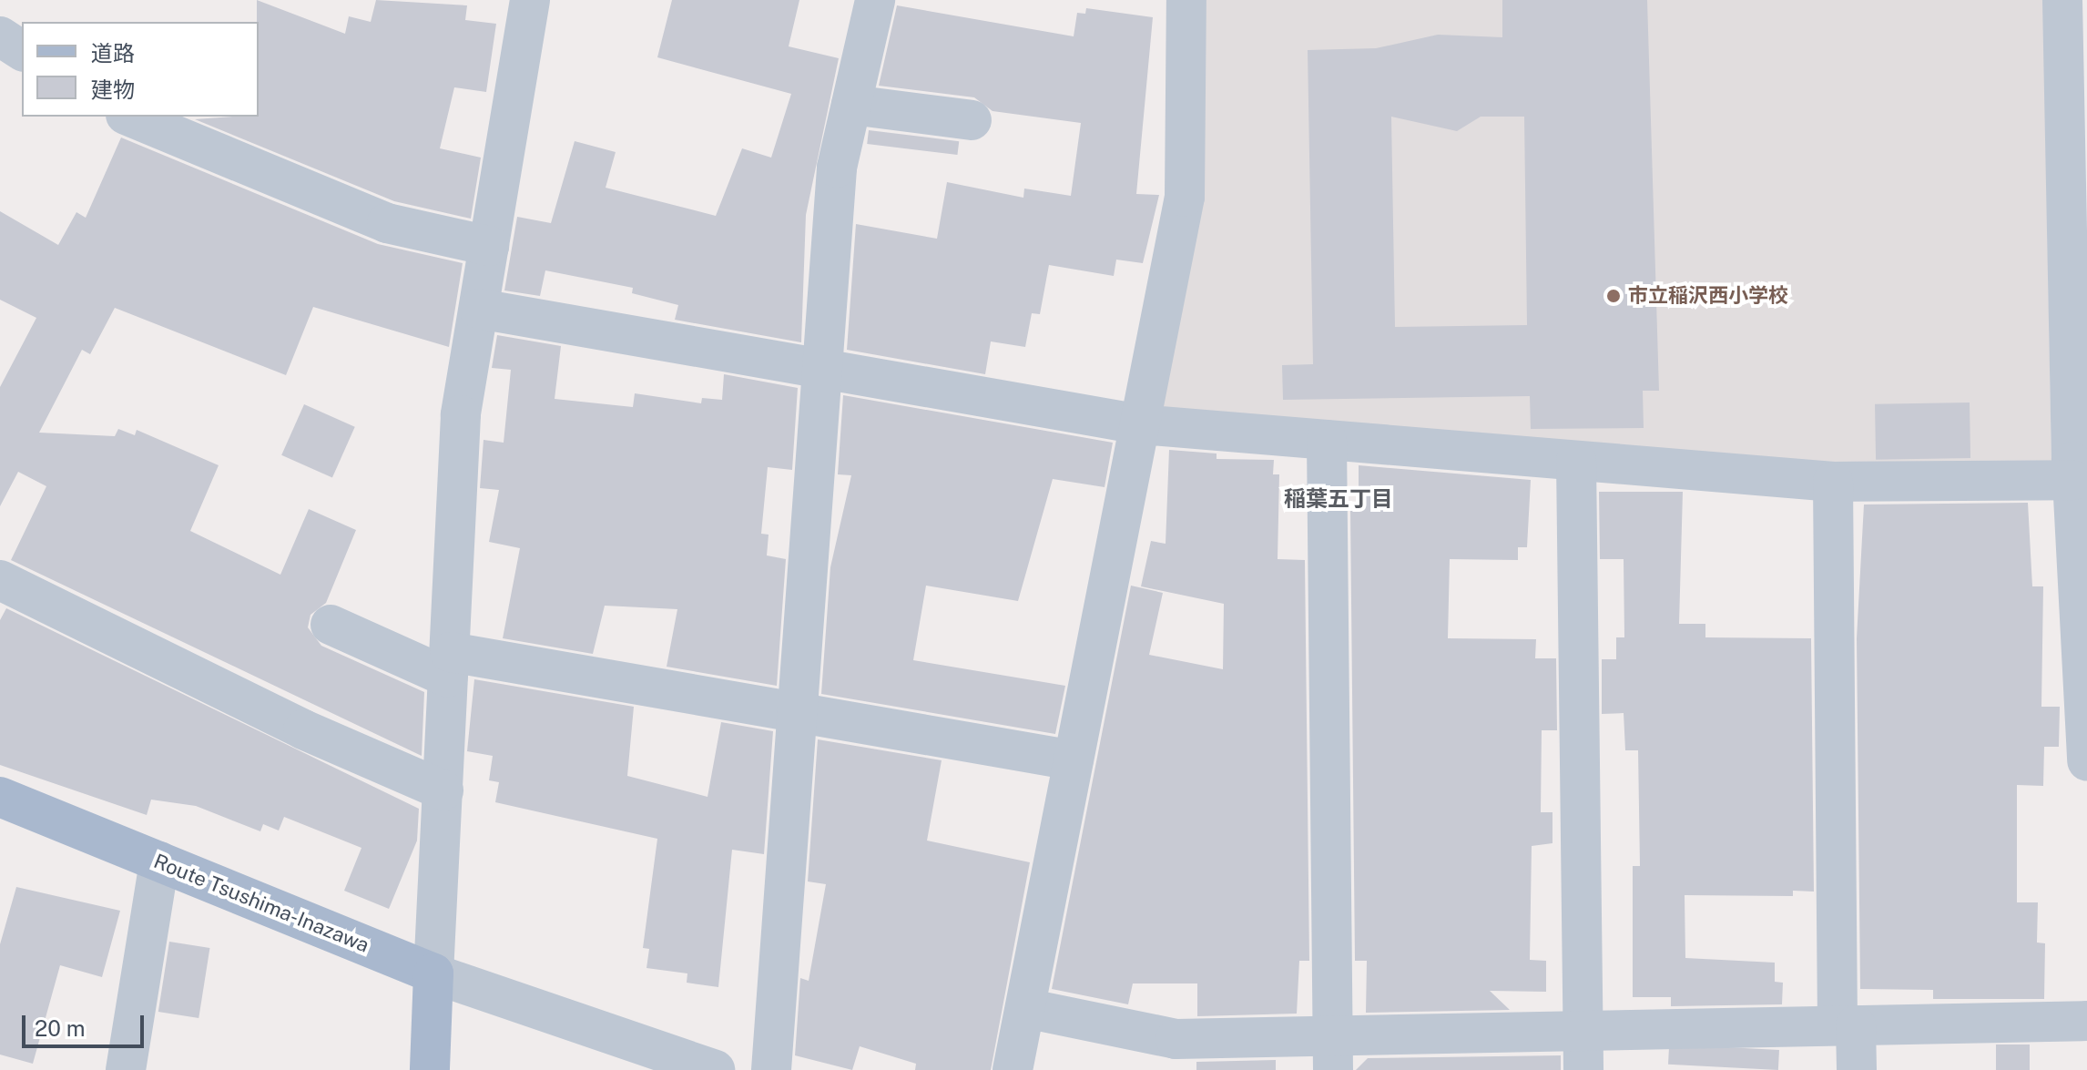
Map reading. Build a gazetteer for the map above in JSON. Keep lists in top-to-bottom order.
{
  "streets": {
    "main road": ["Route Tsushima-Inazawa"]
  },
  "districts": ["稲葉五丁目"],
  "places": ["市立稲沢西小学校"],
  "legend": ["道路", "建物"],
  "scale_bar": "20 m"
}
